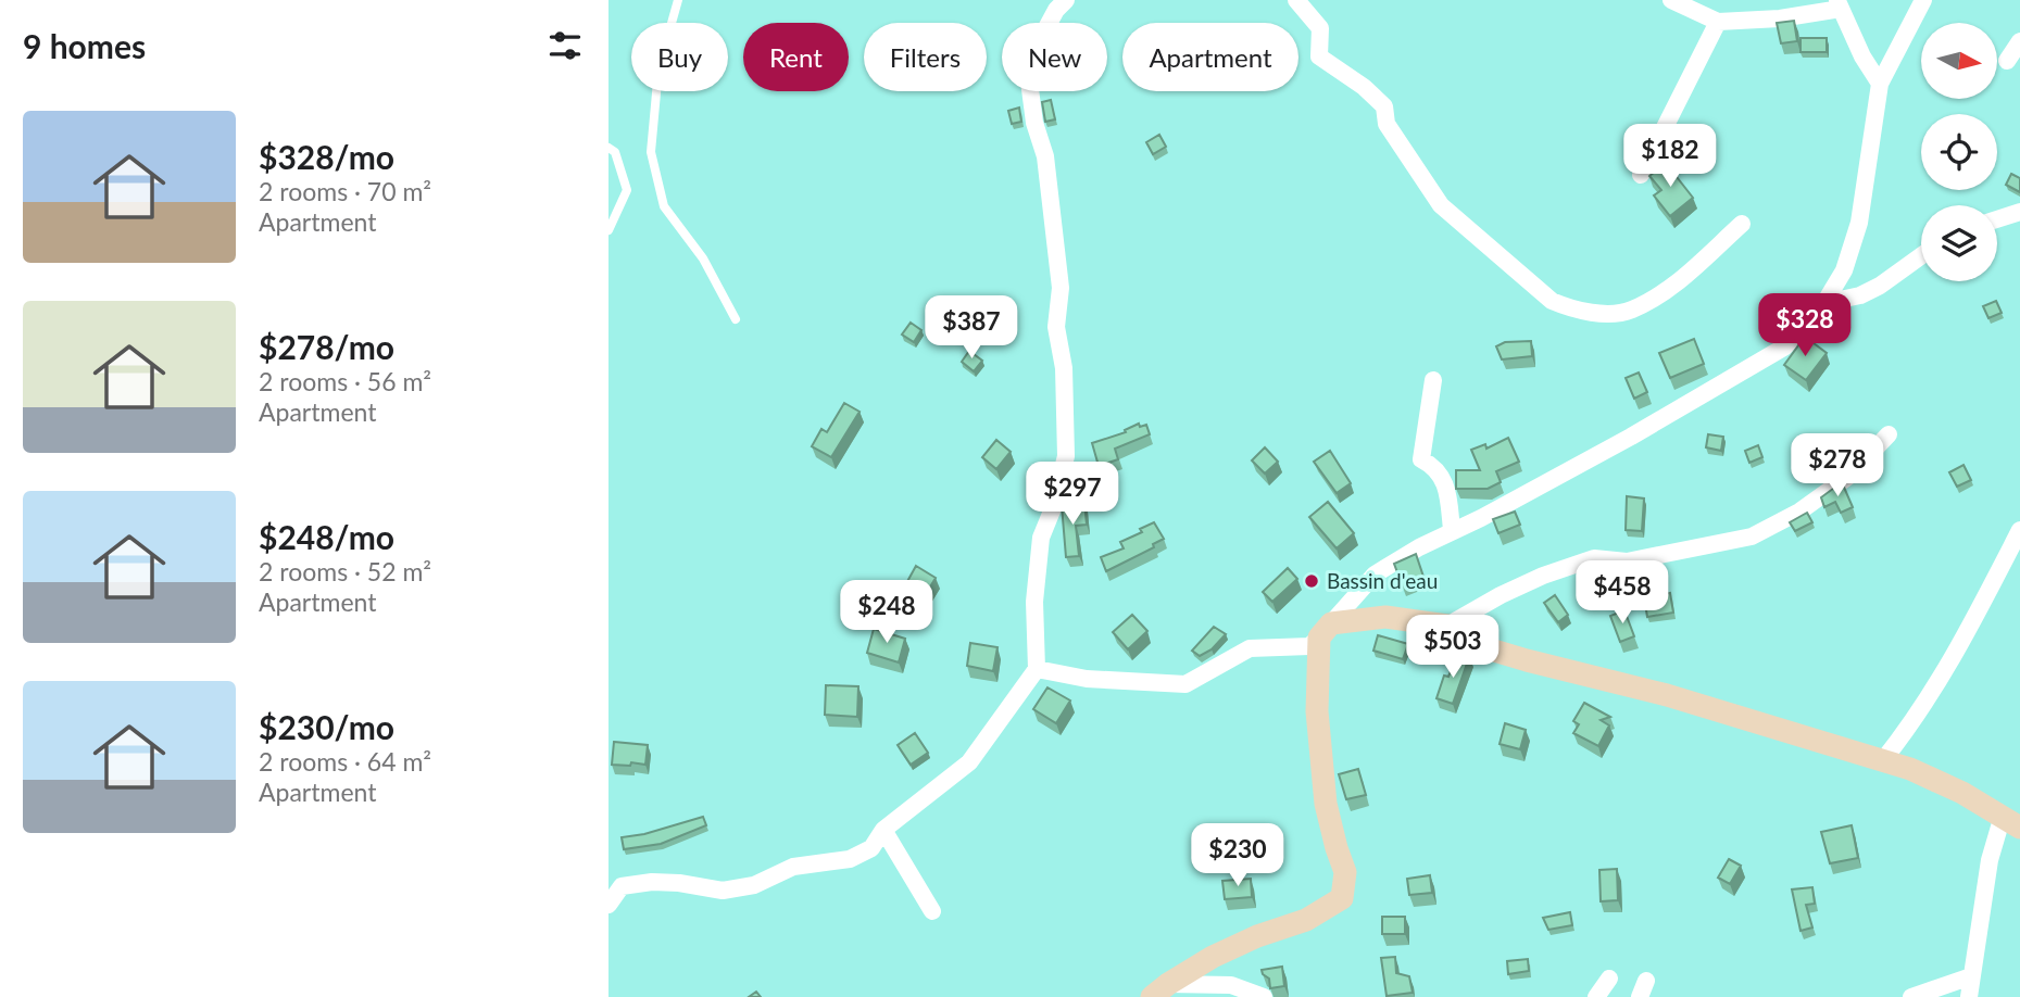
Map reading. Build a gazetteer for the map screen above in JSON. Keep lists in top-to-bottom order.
{
  "places": ["Bassin d'eau"],
  "north": "right",
  "page": {
    "heading": "9 homes",
    "chip": [
      "Buy",
      "Rent",
      "Filters",
      "New",
      "Apartment"
    ],
    "list": [
      {
        "name": "$328/mo",
        "note": "2 rooms · 70 m² · Apartment"
      },
      {
        "name": "$278/mo",
        "note": "2 rooms · 56 m² · Apartment"
      },
      {
        "name": "$248/mo",
        "note": "2 rooms · 52 m² · Apartment"
      },
      {
        "name": "$230/mo",
        "note": "2 rooms · 64 m² · Apartment"
      }
    ],
    "price": [
      "$182",
      "$328",
      "$387",
      "$278",
      "$297",
      "$458",
      "$248",
      "$503",
      "$230"
    ]
  }
}
